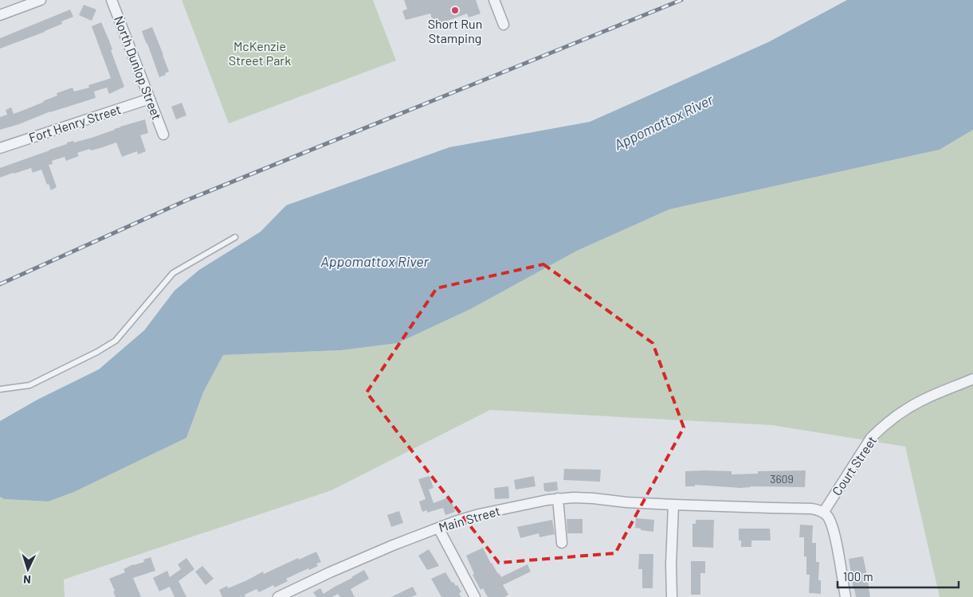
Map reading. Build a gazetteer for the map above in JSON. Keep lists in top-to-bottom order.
{
  "streets": {
    "street": [
      "North Dunlop Street",
      "Fort Henry Street",
      "Court Street",
      "Main Street"
    ]
  },
  "crossings": [
    ["North Dunlop Street", "Fort Henry Street"],
    ["Court Street", "Main Street"]
  ],
  "water": ["Appomattox River"],
  "parks": ["McKenzie Street Park"],
  "places": ["Short Run Stamping"],
  "house_numbers": ["3609"],
  "scale_bar": "100 m",
  "north": "bottom"
}
